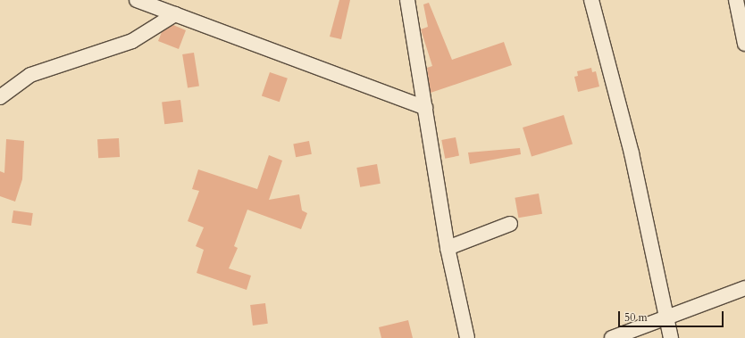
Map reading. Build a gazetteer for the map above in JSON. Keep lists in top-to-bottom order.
{
  "scale_bar": "50 m"
}
